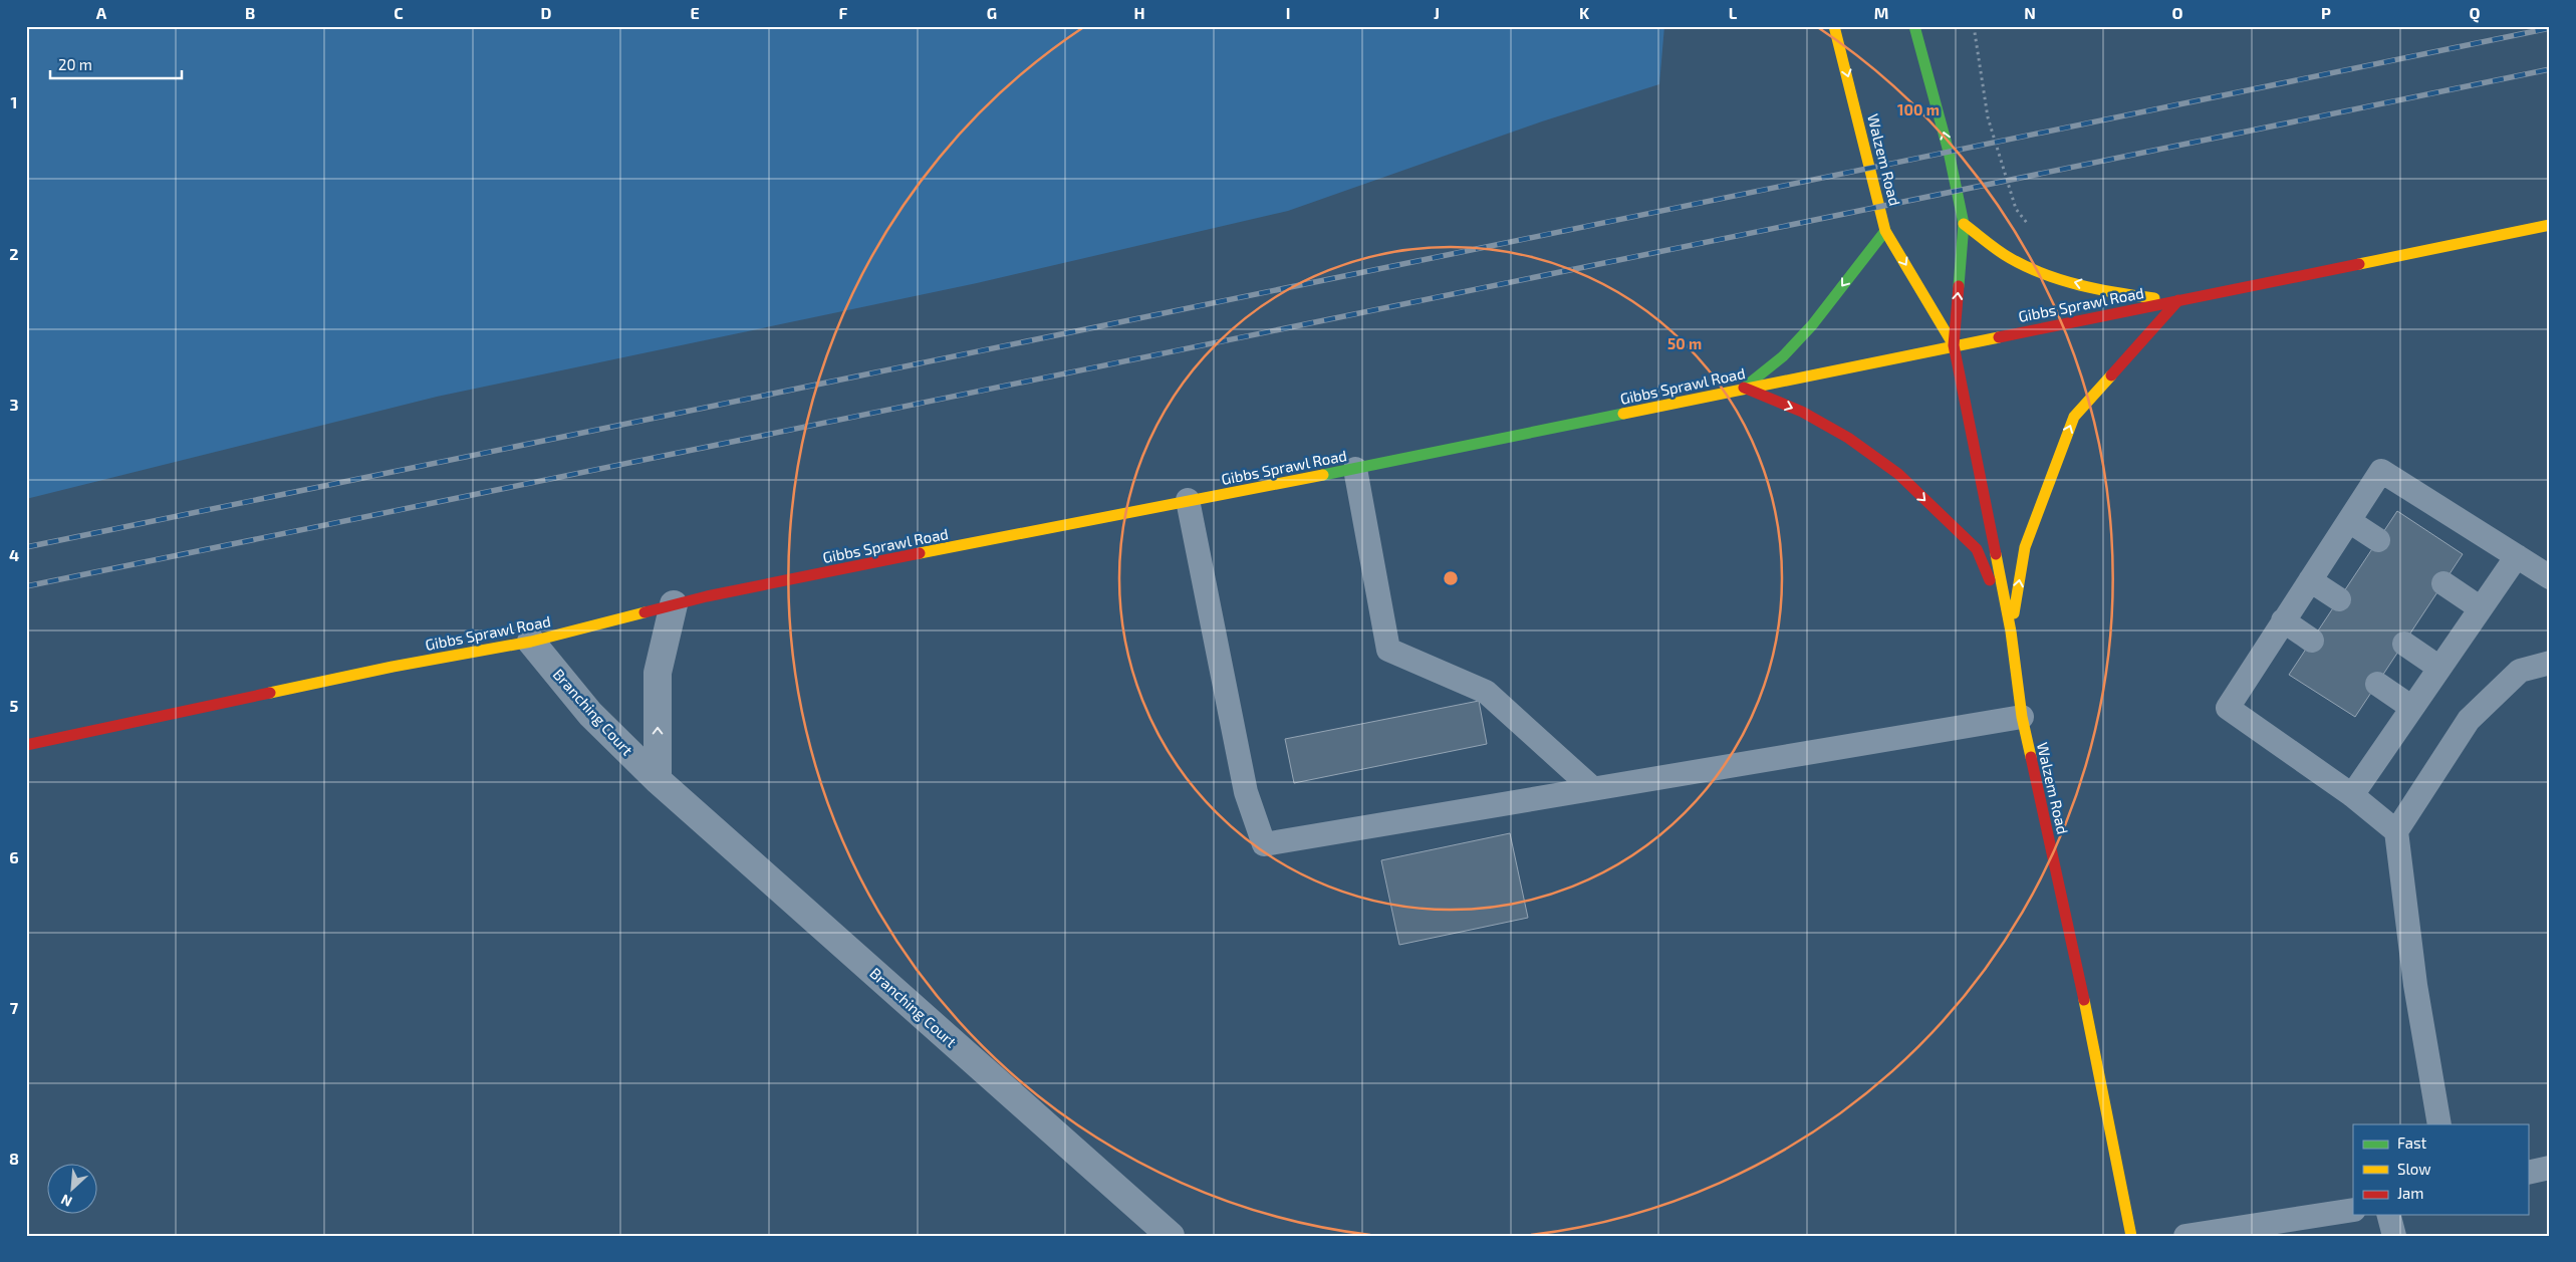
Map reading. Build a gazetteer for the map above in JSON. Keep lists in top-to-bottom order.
{
  "streets": {
    "main road": ["Walzem Road", "Gibbs Sprawl Road"],
    "street": ["Branching Court"]
  },
  "crossings": [
    ["Walzem Road", "Gibbs Sprawl Road"],
    ["Gibbs Sprawl Road", "Branching Court"]
  ],
  "legend": ["Fast", "Slow", "Jam"],
  "scale_bar": "20 m",
  "north": "bottom left",
  "grid": {
    "columns": [
      "A",
      "B",
      "C",
      "D",
      "E",
      "F",
      "G",
      "H",
      "I",
      "J",
      "K",
      "L",
      "M",
      "N",
      "O",
      "P",
      "Q"
    ],
    "rows": [
      "1",
      "2",
      "3",
      "4",
      "5",
      "6",
      "7",
      "8"
    ]
  },
  "rings": ["100 m", "50 m"]
}
